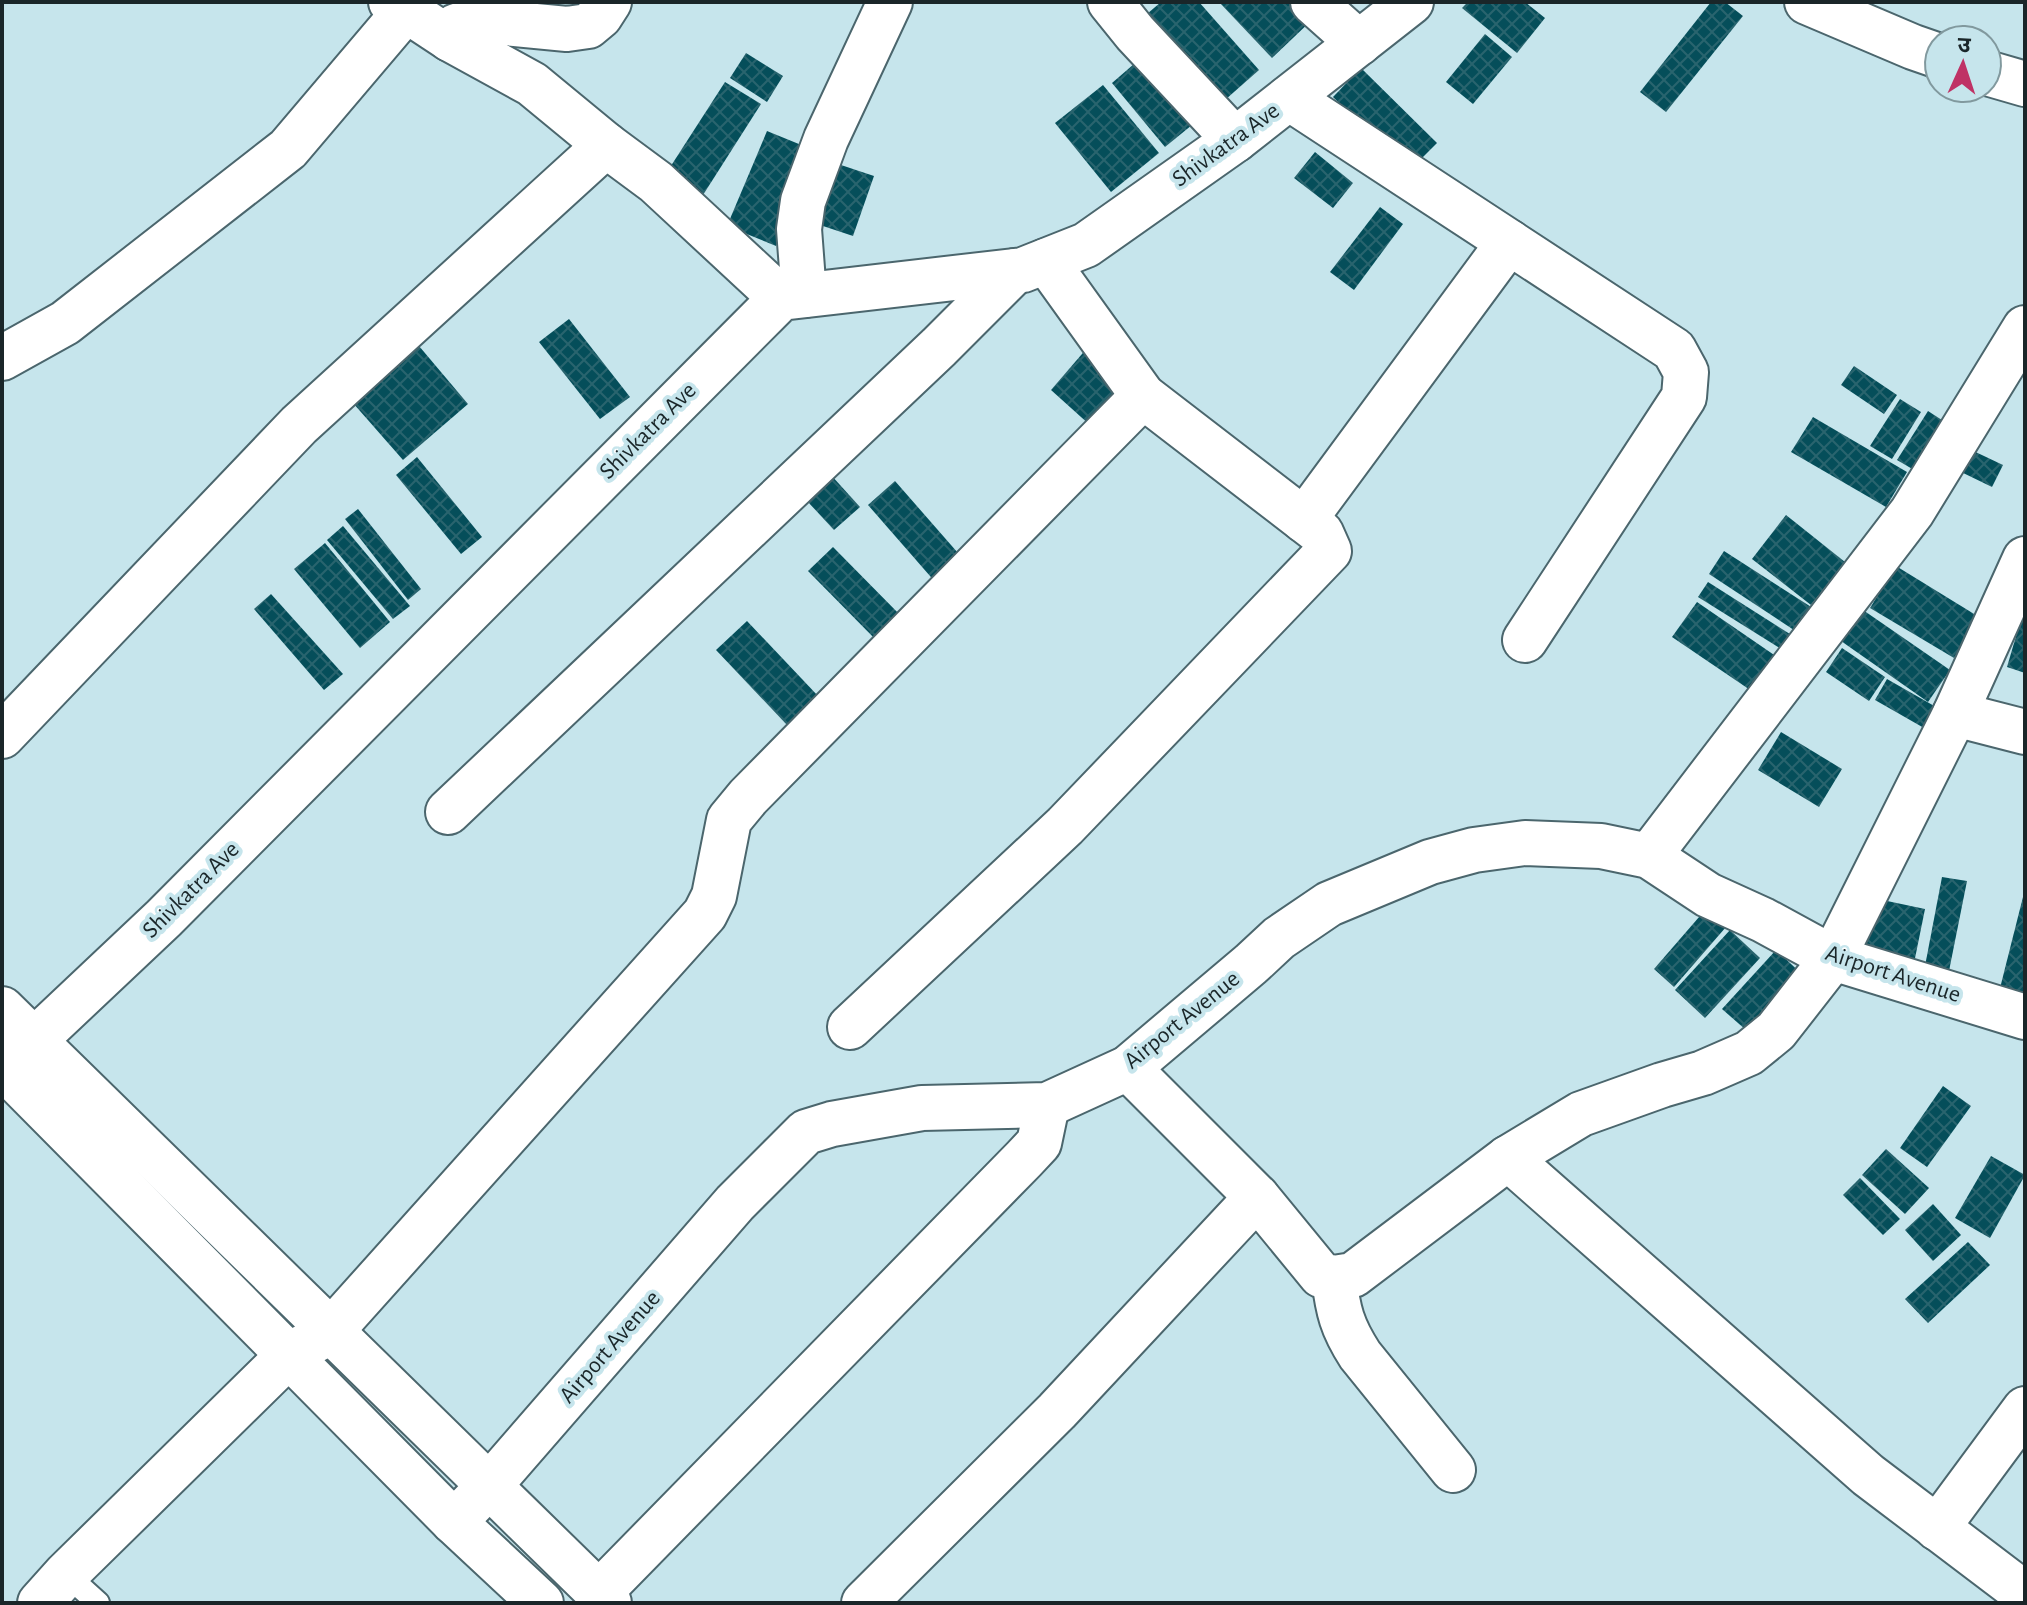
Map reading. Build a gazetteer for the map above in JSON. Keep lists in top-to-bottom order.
{
  "streets": {
    "street": ["Shivkatra Ave", "Airport Avenue"]
  },
  "north": "top"
}
